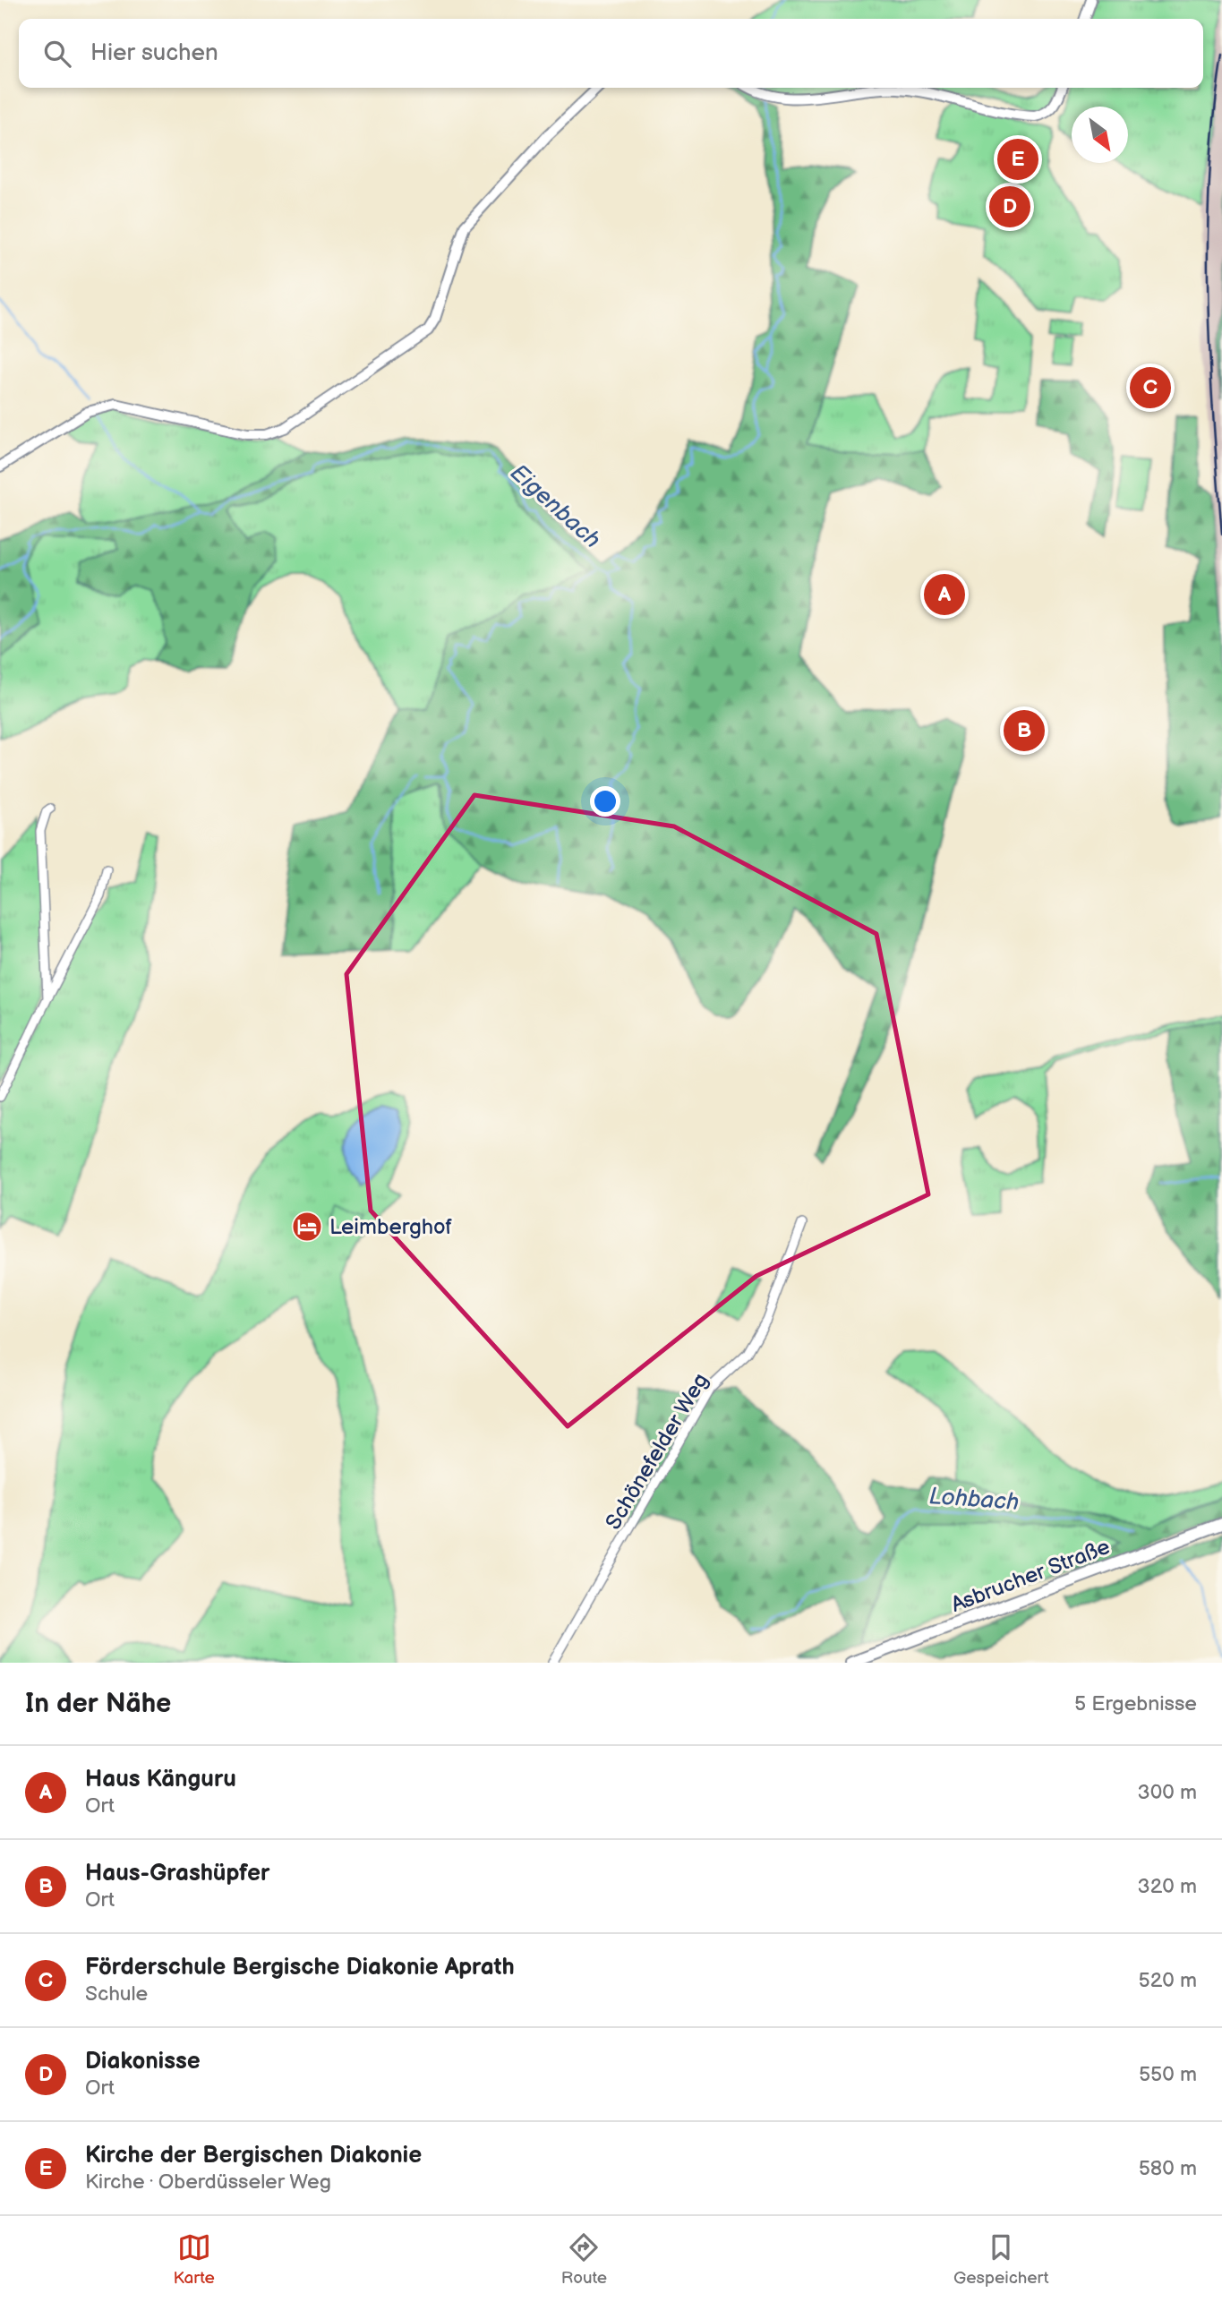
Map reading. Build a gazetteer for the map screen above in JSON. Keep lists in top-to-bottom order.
{
  "streets": {
    "main road": ["Asbrucher Straße"],
    "street": ["Schönefelder Weg"]
  },
  "water": ["Eigenbach", "Lohbach"],
  "places": {
    "hotel": ["Leimberghof"]
  },
  "north": "bottom right",
  "page": {
    "search": "Hier suchen",
    "pins": [
      "E",
      "D",
      "C",
      "A",
      "B"
    ],
    "heading": ["In der Nähe", "5 Ergebnisse"],
    "list": [
      {
        "mark": "A",
        "name": "Haus Känguru",
        "note": "Ort",
        "value": "300 m"
      },
      {
        "mark": "B",
        "name": "Haus-Grashüpfer",
        "note": "Ort",
        "value": "320 m"
      },
      {
        "mark": "C",
        "name": "Förderschule Bergische Diakonie Aprath",
        "note": "Schule",
        "value": "520 m"
      },
      {
        "mark": "D",
        "name": "Diakonisse",
        "note": "Ort",
        "value": "550 m"
      },
      {
        "mark": "E",
        "name": "Kirche der Bergischen Diakonie",
        "note": "Kirche · Oberdüsseler Weg",
        "value": "580 m"
      }
    ],
    "nav": ["Karte", "Route", "Gespeichert"]
  }
}
